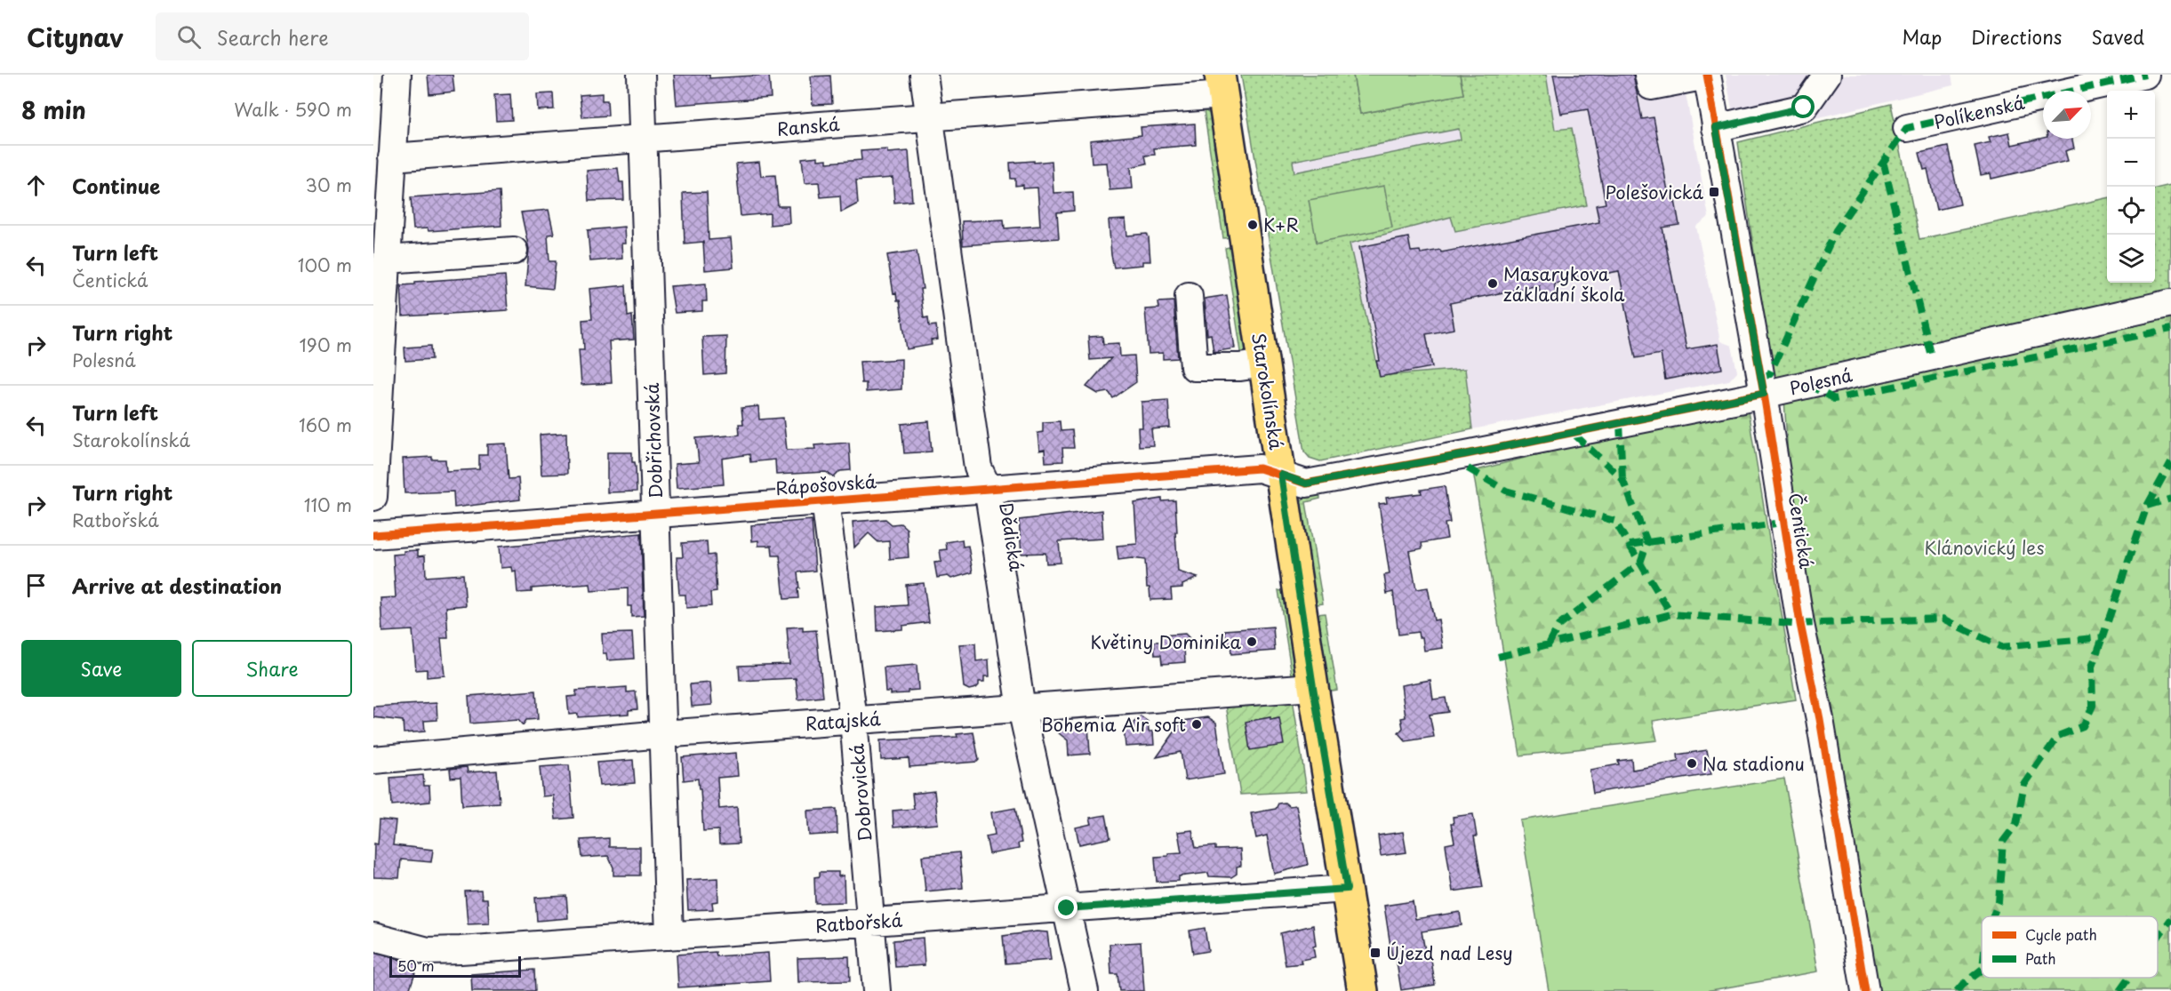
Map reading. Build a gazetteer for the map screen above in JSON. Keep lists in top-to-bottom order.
{
  "streets": {
    "main road": ["Starokolínská"],
    "street": [
      "Políkenská",
      "Ranská",
      "Polesná",
      "Dobřichovská",
      "Rápošovská",
      "Čentická",
      "Dědická",
      "Ratajská",
      "Dobrovická",
      "Ratbořská"
    ]
  },
  "crossings": [
    ["Ranská", "Starokolínská"],
    ["Ranská", "Dobřichovská"],
    ["Ranská", "Dědická"],
    ["Polesná", "Starokolínská"],
    ["Polesná", "Rápošovská"],
    ["Polesná", "Čentická"],
    ["Starokolínská", "Rápošovská"],
    ["Starokolínská", "Ratajská"],
    ["Starokolínská", "Ratbořská"],
    ["Dobřichovská", "Rápošovská"],
    ["Dobřichovská", "Ratajská"],
    ["Dobřichovská", "Ratbořská"],
    ["Rápošovská", "Dědická"],
    ["Rápošovská", "Dobrovická"],
    ["Dědická", "Ratajská"],
    ["Dědická", "Ratbořská"],
    ["Ratajská", "Dobrovická"],
    ["Dobrovická", "Ratbořská"]
  ],
  "parks": ["Klánovický les"],
  "places": {
    "transit": ["Polešovická", "Újezd nad Lesy"],
    "other": [
      "K+R",
      "Masarykova základní škola",
      "Květiny Dominika",
      "Bohemia Air soft",
      "Na stadionu"
    ]
  },
  "legend": ["Cycle path", "Path"],
  "scale_bar": "50 m",
  "north": "top right",
  "page": {
    "header": "Citynav",
    "search": "Search here",
    "nav": ["Map", "Directions", "Saved"],
    "heading": ["8 min", "Walk · 590 m"],
    "map_buttons": ["+", "−"],
    "list": [
      ["Continue", "30 m"],
      ["Turn left", "Čentická", "100 m"],
      ["Turn right", "Polesná", "190 m"],
      ["Turn left", "Starokolínská", "160 m"],
      ["Turn right", "Ratbořská", "110 m"],
      "Arrive at destination"
    ],
    "buttons": ["Save", "Share"],
    "scale": "50 m"
  }
}
